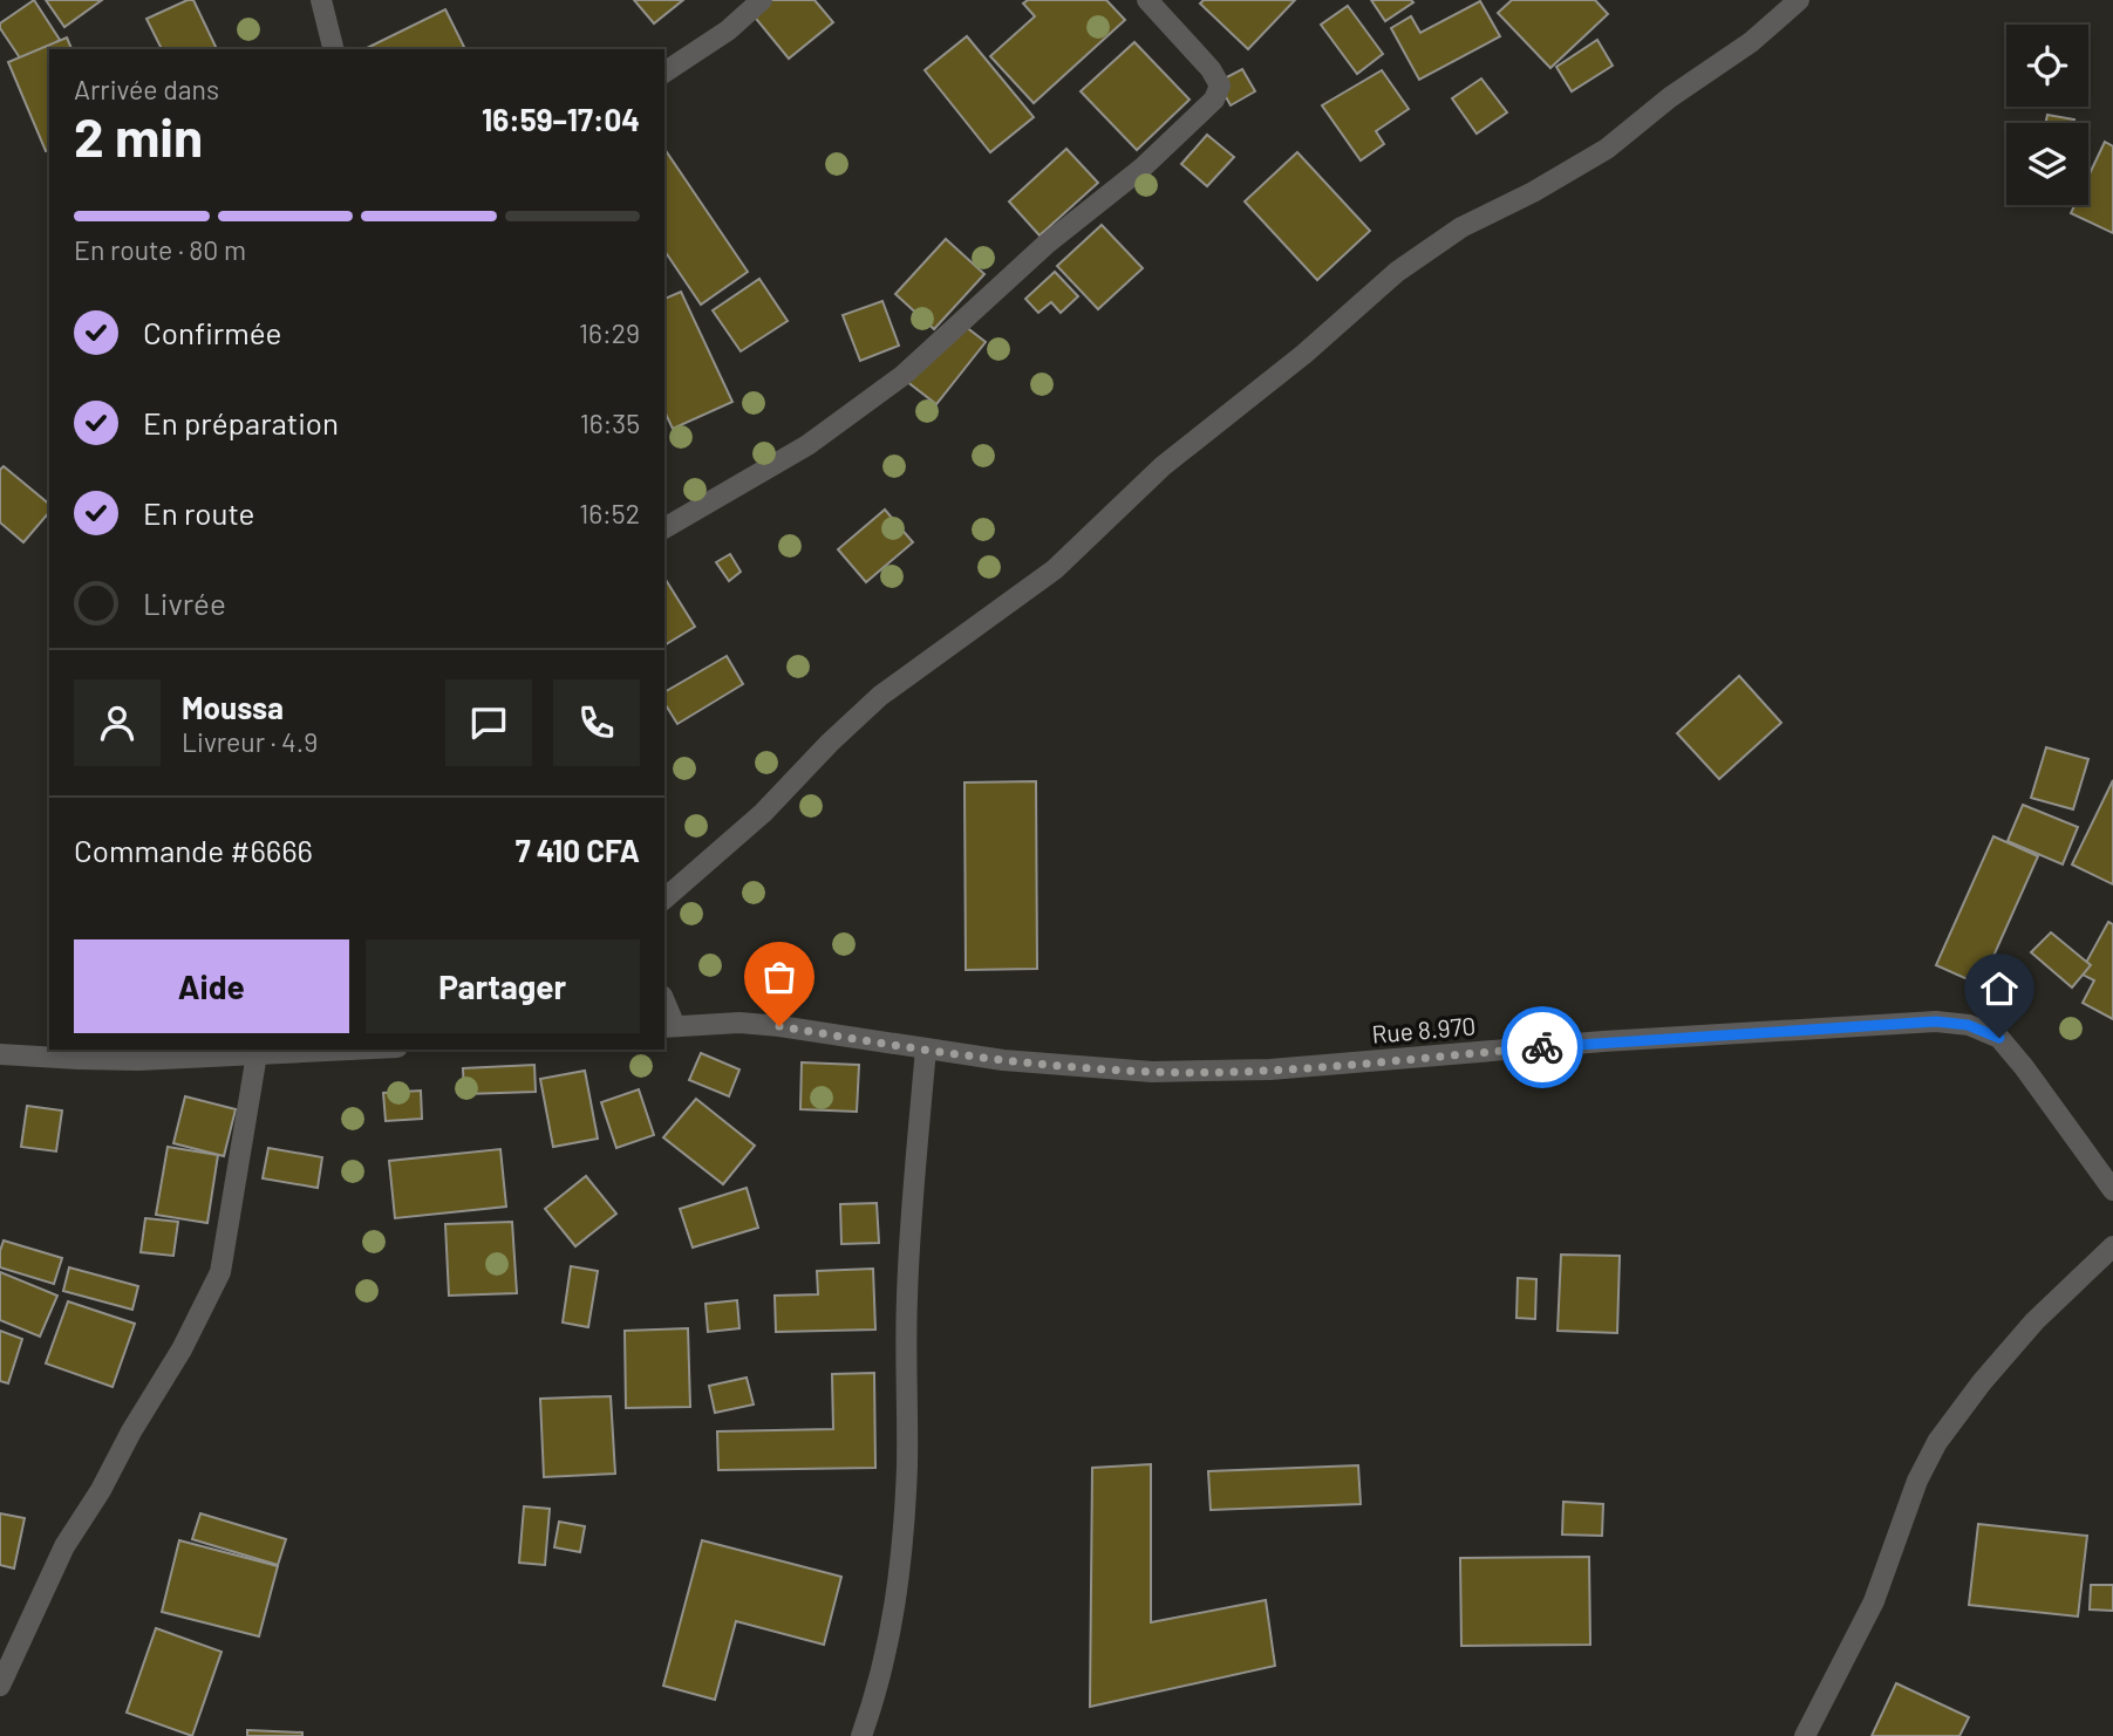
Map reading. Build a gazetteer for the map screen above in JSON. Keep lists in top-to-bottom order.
{
  "streets": {
    "street": ["Rue 8.970"]
  },
  "page": {
    "heading": ["2 min", "Arrivée dans", "16:59–17:04"],
    "panel": [
      "Moussa",
      "Livreur · 4.9",
      "Commande #6666",
      "7 410 CFA"
    ],
    "bar": "En route · 80 m",
    "list": [
      ["Confirmée", "16:29"],
      ["En préparation", "16:35"],
      ["En route", "16:52"],
      "Livrée"
    ],
    "buttons": ["Aide", "Partager"]
  }
}
